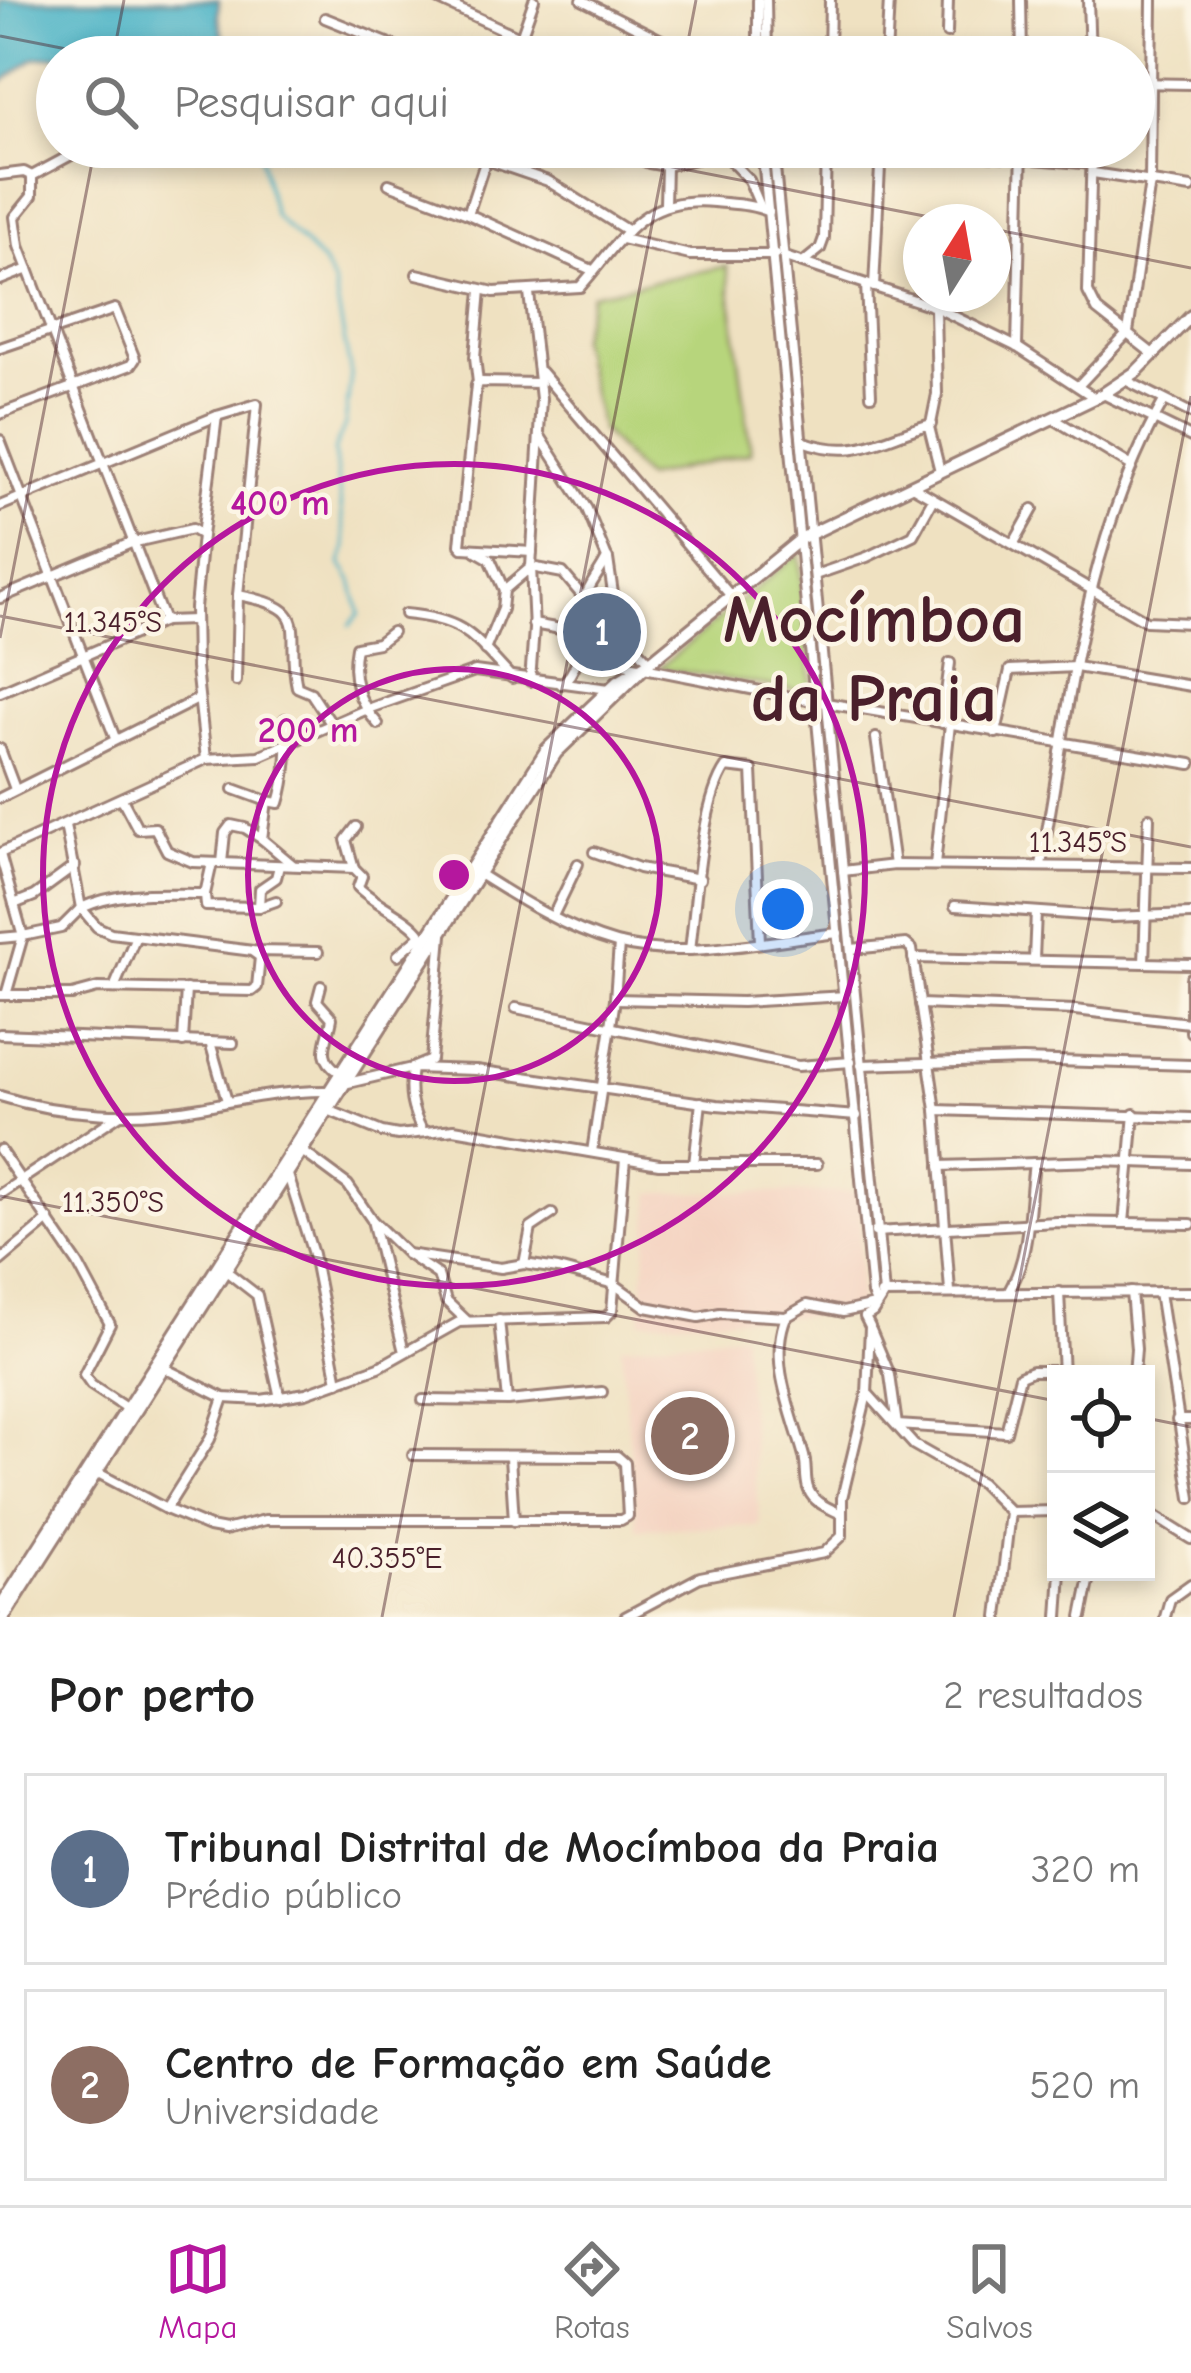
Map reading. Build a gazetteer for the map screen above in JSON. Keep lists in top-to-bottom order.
{
  "districts": ["Mocímboa da Praia"],
  "north": "top",
  "page": {
    "search": "Pesquisar aqui",
    "pins": ["1", "2"],
    "heading": ["Por perto", "2 resultados"],
    "list": [
      {
        "mark": "1",
        "name": "Tribunal Distrital de Mocímboa da Praia",
        "note": "Prédio público",
        "value": "320 m"
      },
      {
        "mark": "2",
        "name": "Centro de Formação em Saúde",
        "note": "Universidade",
        "value": "520 m"
      }
    ],
    "nav": ["Mapa", "Rotas", "Salvos"]
  },
  "coordinates": ["11.345°S", "11.350°S", "40.355°E"],
  "rings": ["400 m", "200 m"]
}
